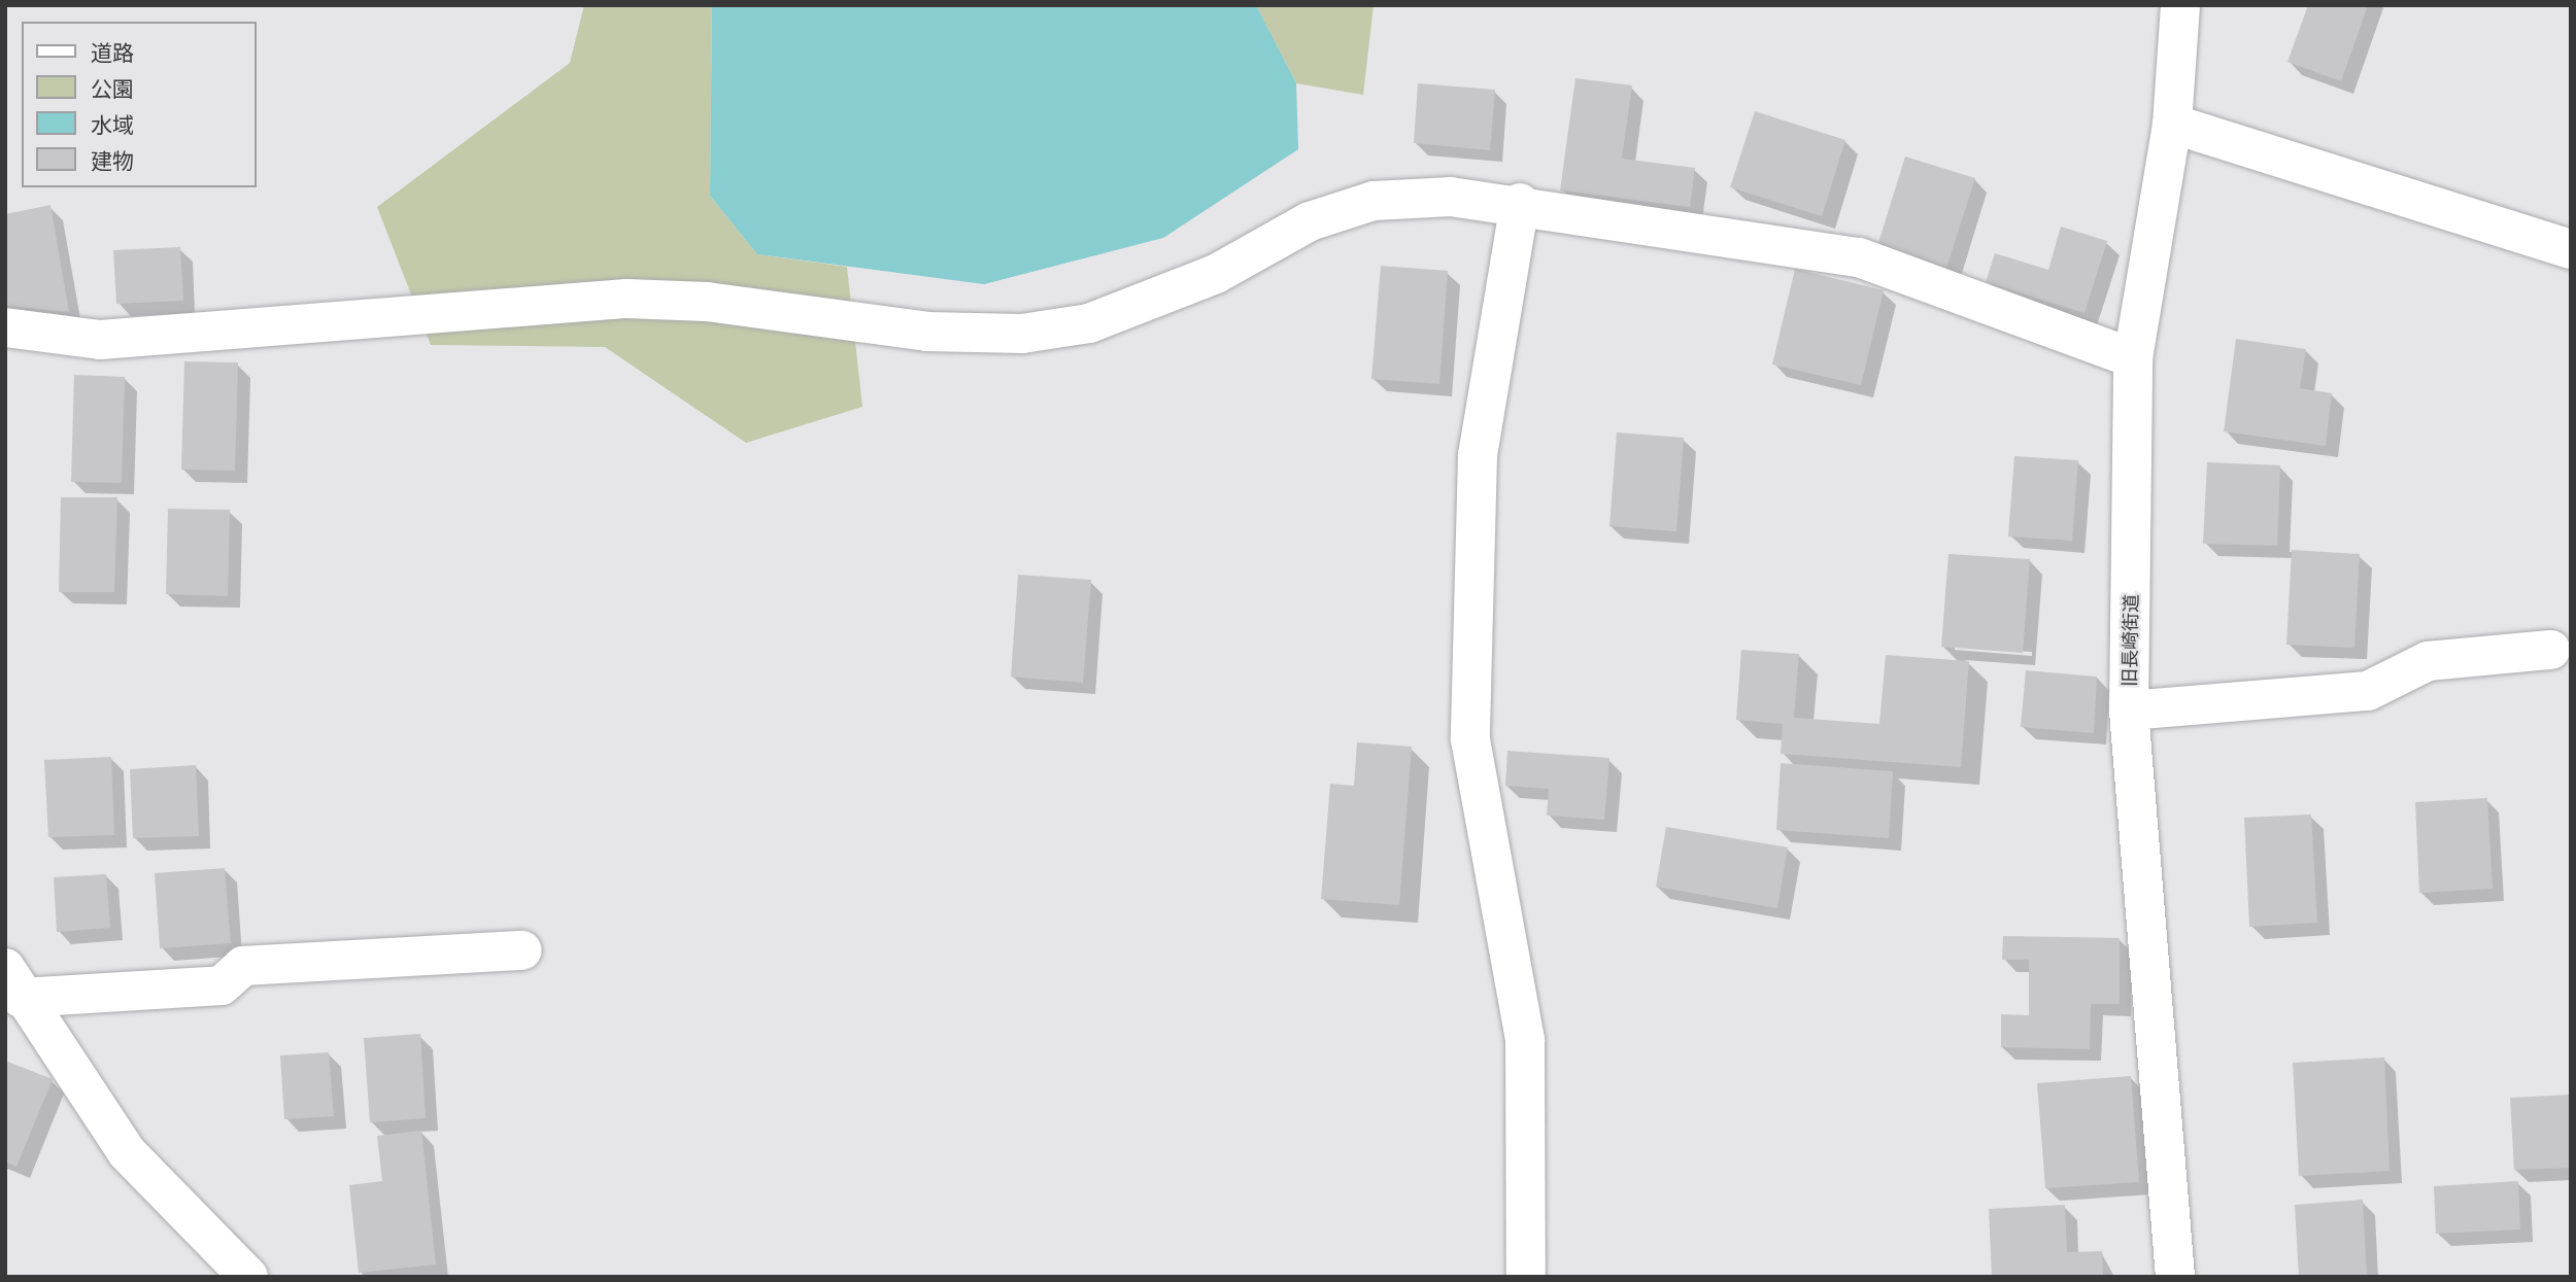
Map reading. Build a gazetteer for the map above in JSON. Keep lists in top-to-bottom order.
{
  "streets": {
    "street": ["旧長崎街道"]
  },
  "legend": [
    "道路",
    "公園",
    "水域",
    "建物"
  ]
}
